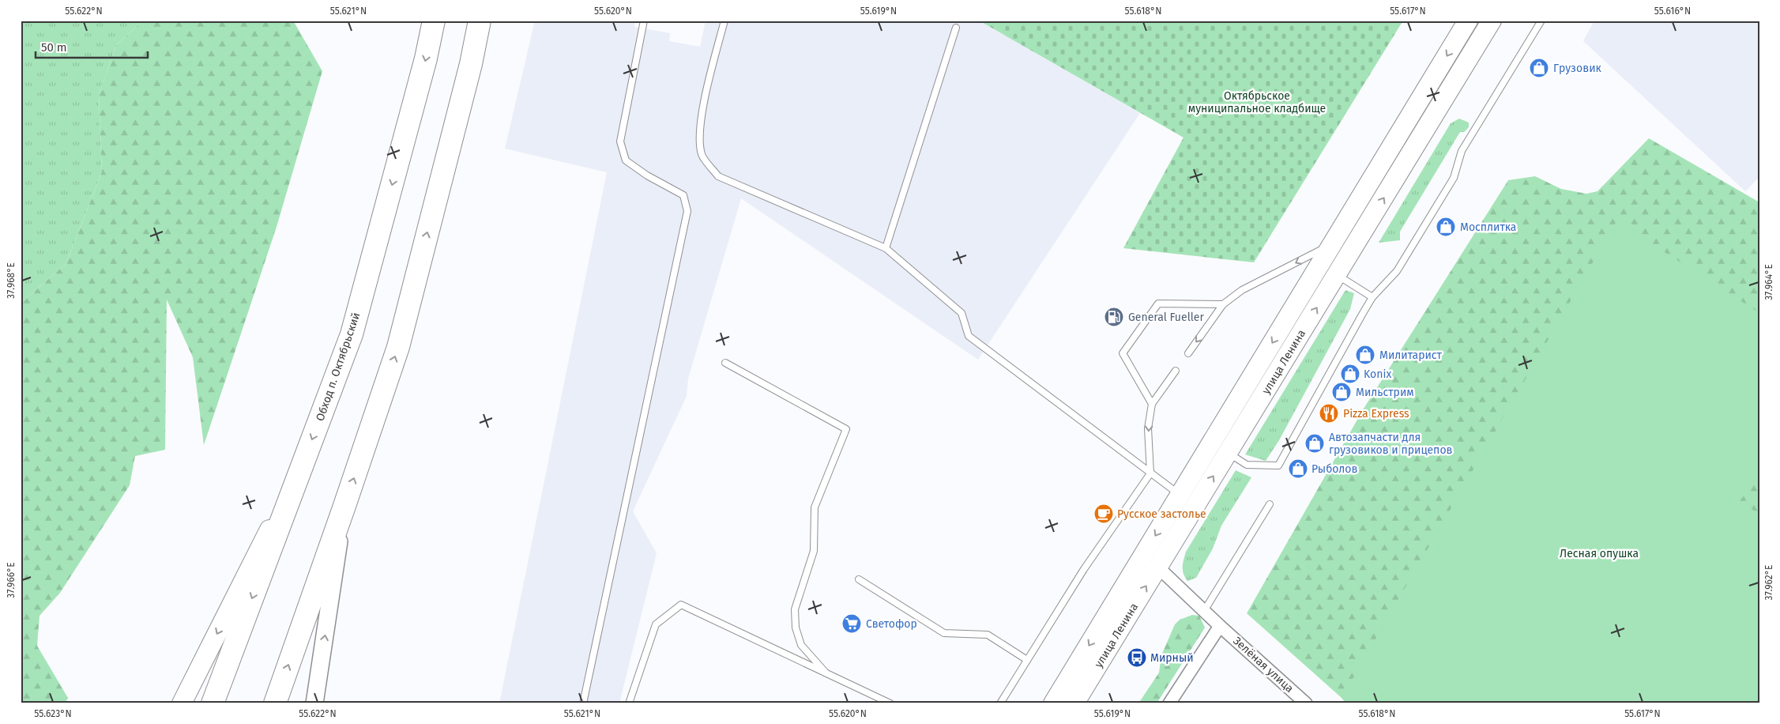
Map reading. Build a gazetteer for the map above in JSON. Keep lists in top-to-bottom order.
{
  "streets": {
    "highway": ["Обход п. Октябрьский"],
    "main road": ["улица Ленина"],
    "street": ["Зелёная улица"]
  },
  "crossings": [
    ["улица Ленина", "Зелёная улица"]
  ],
  "parks": ["Октябрьское муниципальное кладбище", "Лесная опушка"],
  "places": {
    "shop": [
      "Грузовик",
      "Мосплитка",
      "Милитарист",
      "Konix",
      "Мильстрим",
      "Автозапчасти для грузовиков и прицепов",
      "Рыболов"
    ],
    "fuel station": ["General Fueller"],
    "restaurant": ["Pizza Express"],
    "cafe": ["Русское застолье"],
    "supermarket": ["Светофор"],
    "bus stop": ["Мирный"]
  },
  "scale_bar": "50 m",
  "coordinates": [
    "55.622°N",
    "55.621°N",
    "55.620°N",
    "55.619°N",
    "55.618°N",
    "55.617°N",
    "55.616°N",
    "37.968°E",
    "37.964°E",
    "37.966°E",
    "37.962°E",
    "55.623°N"
  ]
}
